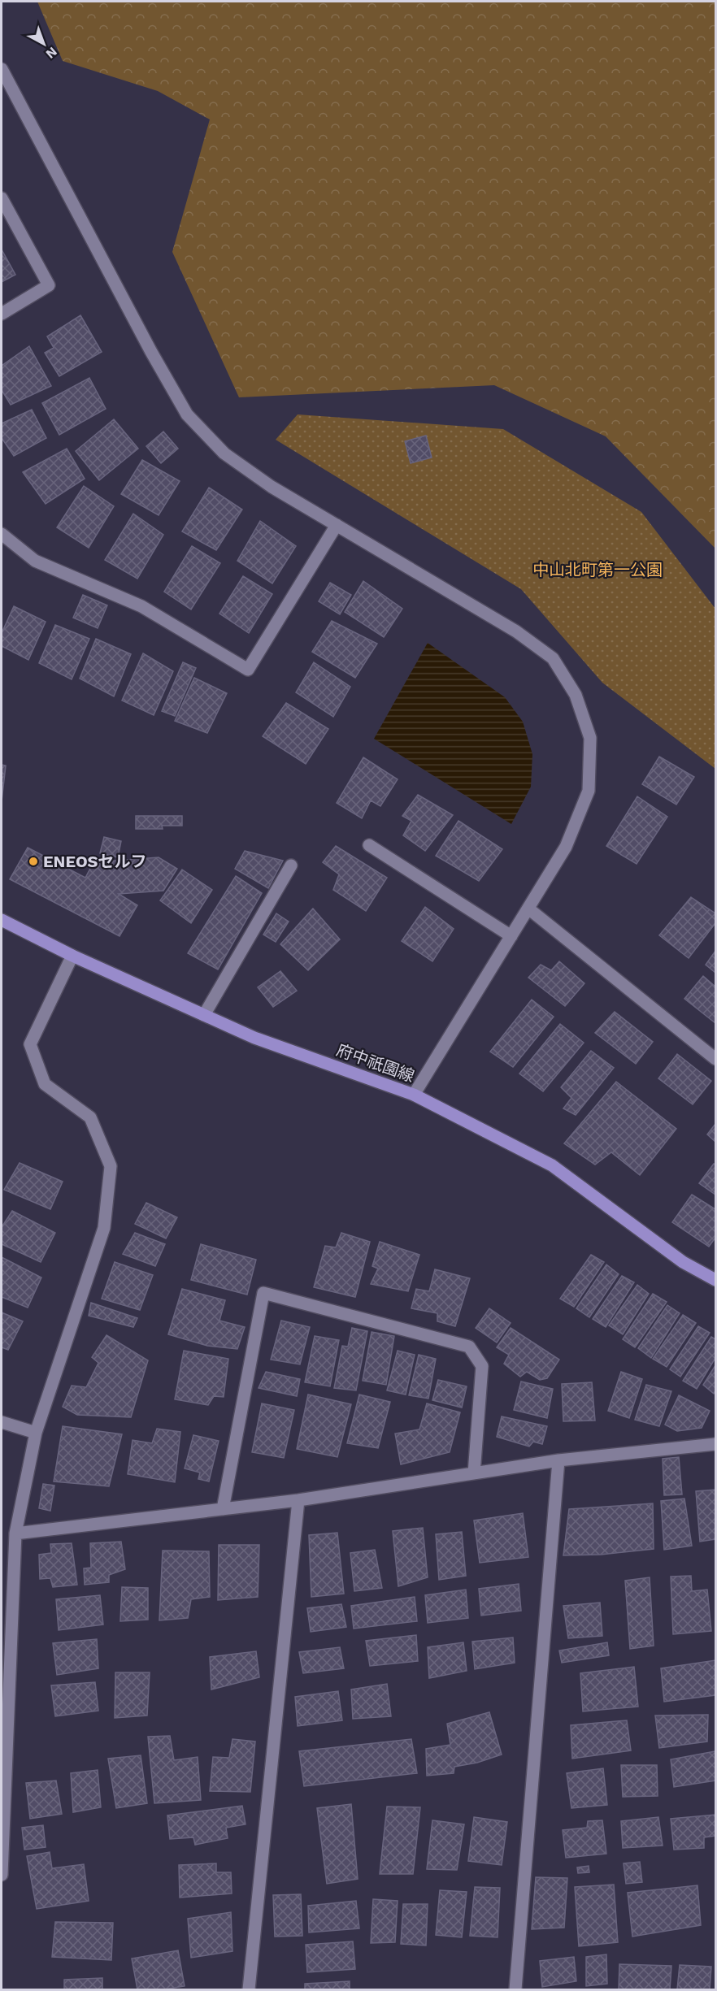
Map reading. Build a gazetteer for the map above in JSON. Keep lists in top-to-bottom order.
{
  "streets": {
    "main road": ["府中祇園線"]
  },
  "parks": ["中山北町第一公園"],
  "places": ["ENEOSセルフ"],
  "north": "bottom right"
}
